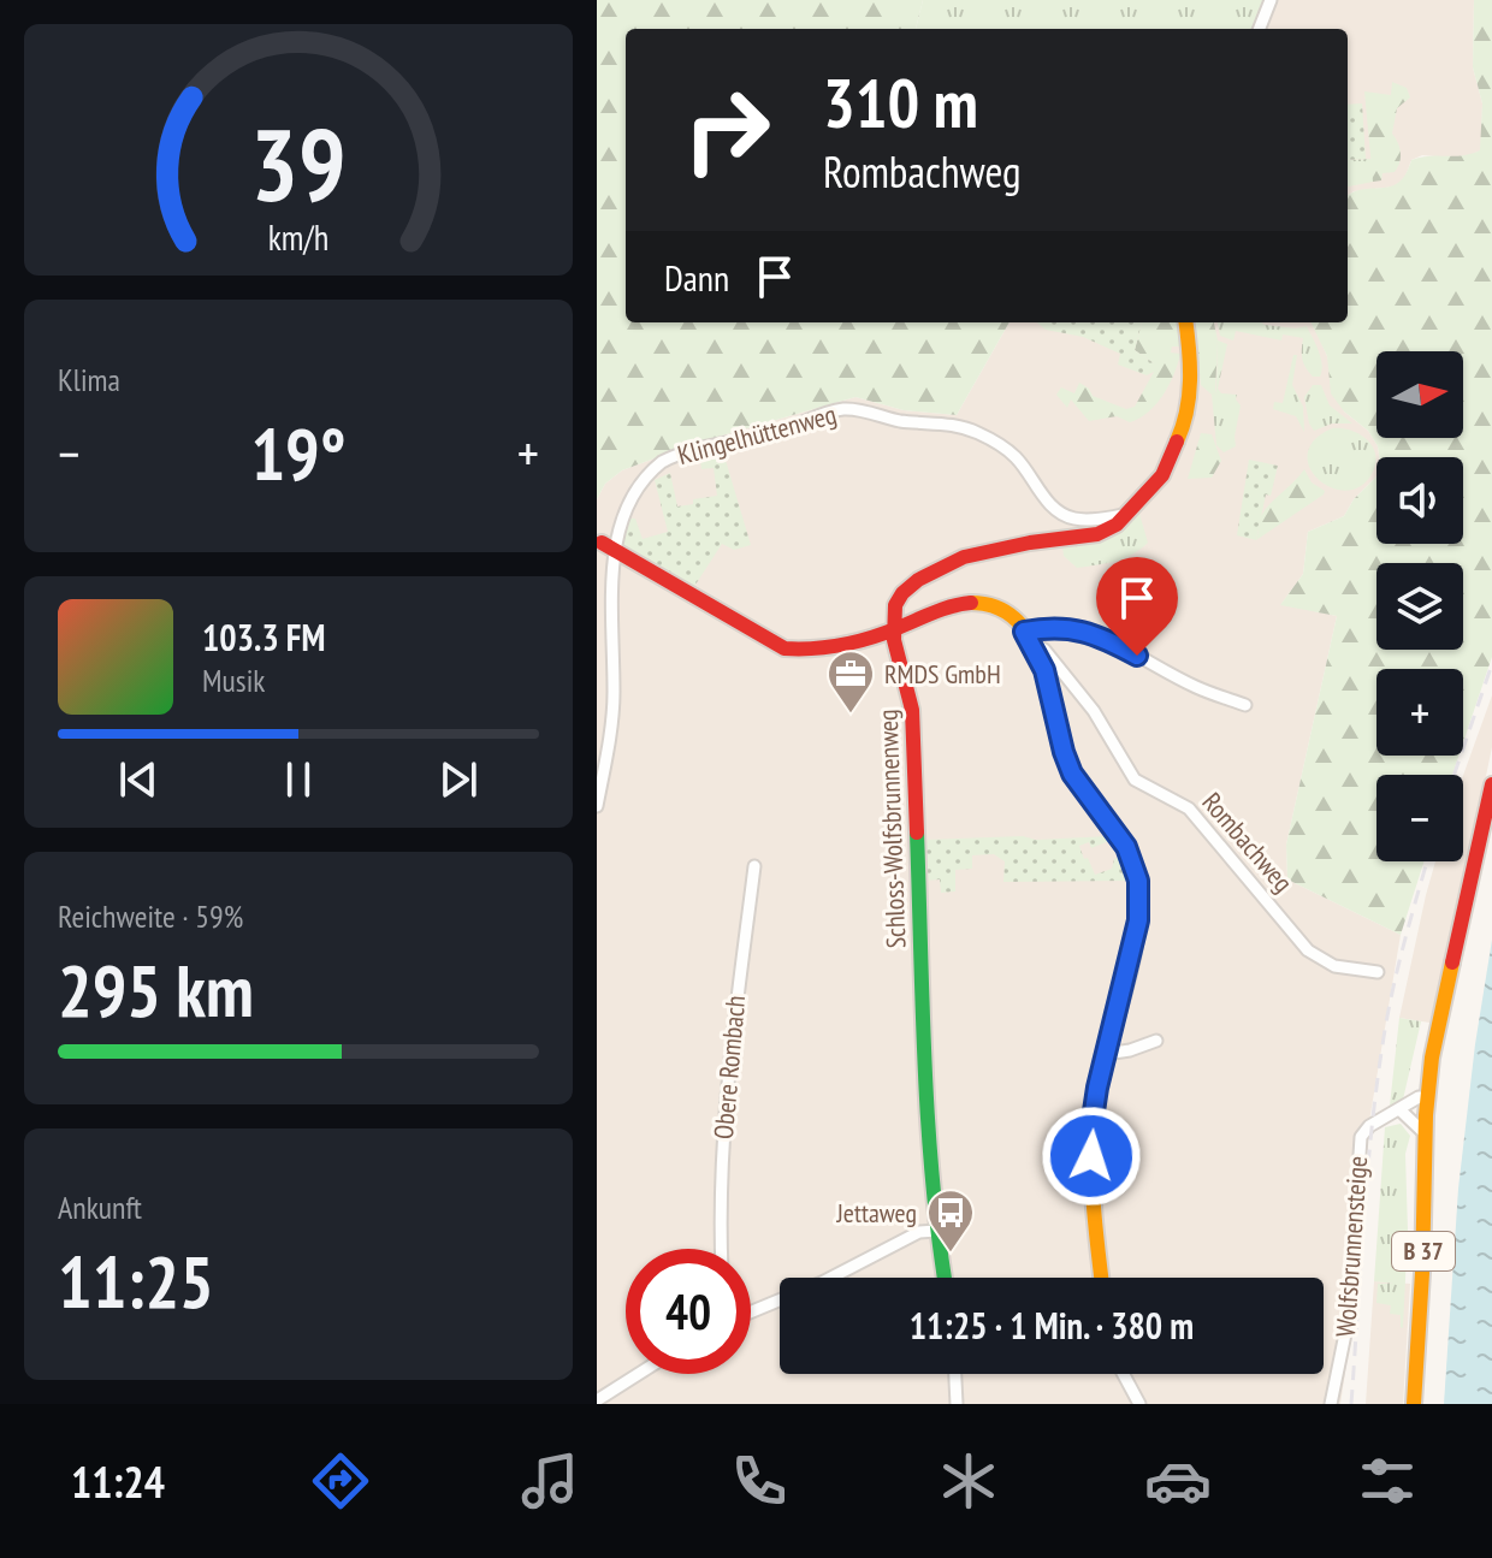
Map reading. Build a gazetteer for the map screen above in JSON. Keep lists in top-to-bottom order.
{
  "streets": {
    "street": [
      "Klingelhüttenweg",
      "Schloss-Wolfsbrunnenweg",
      "Rombachweg",
      "Obere Rombach",
      "Wolfsbrunnensteige",
      "B 37"
    ]
  },
  "crossings": [
    ["Klingelhüttenweg", "Rombachweg"],
    ["Schloss-Wolfsbrunnenweg", "Rombachweg"],
    ["Wolfsbrunnensteige", "B 37"]
  ],
  "places": {
    "office": ["RMDS GmbH"],
    "bus stop": ["Jettaweg"]
  },
  "north": "right",
  "page": {
    "turn": ["310 m", "Rombachweg"],
    "then": "Dann",
    "tile": [
      "Klima",
      ["Reichweite · 59%", "295 km"],
      ["Ankunft", "11:25"]
    ],
    "map_buttons": ["+", "−"],
    "heat": ["−", "19°", "+"],
    "song": ["103.3 FM", "Musik"],
    "limit": "40",
    "trip": "11:25 · 1 Min. · 380 m",
    "tabs": "11:24",
    "gauge": ["39", "km/h"]
  }
}
